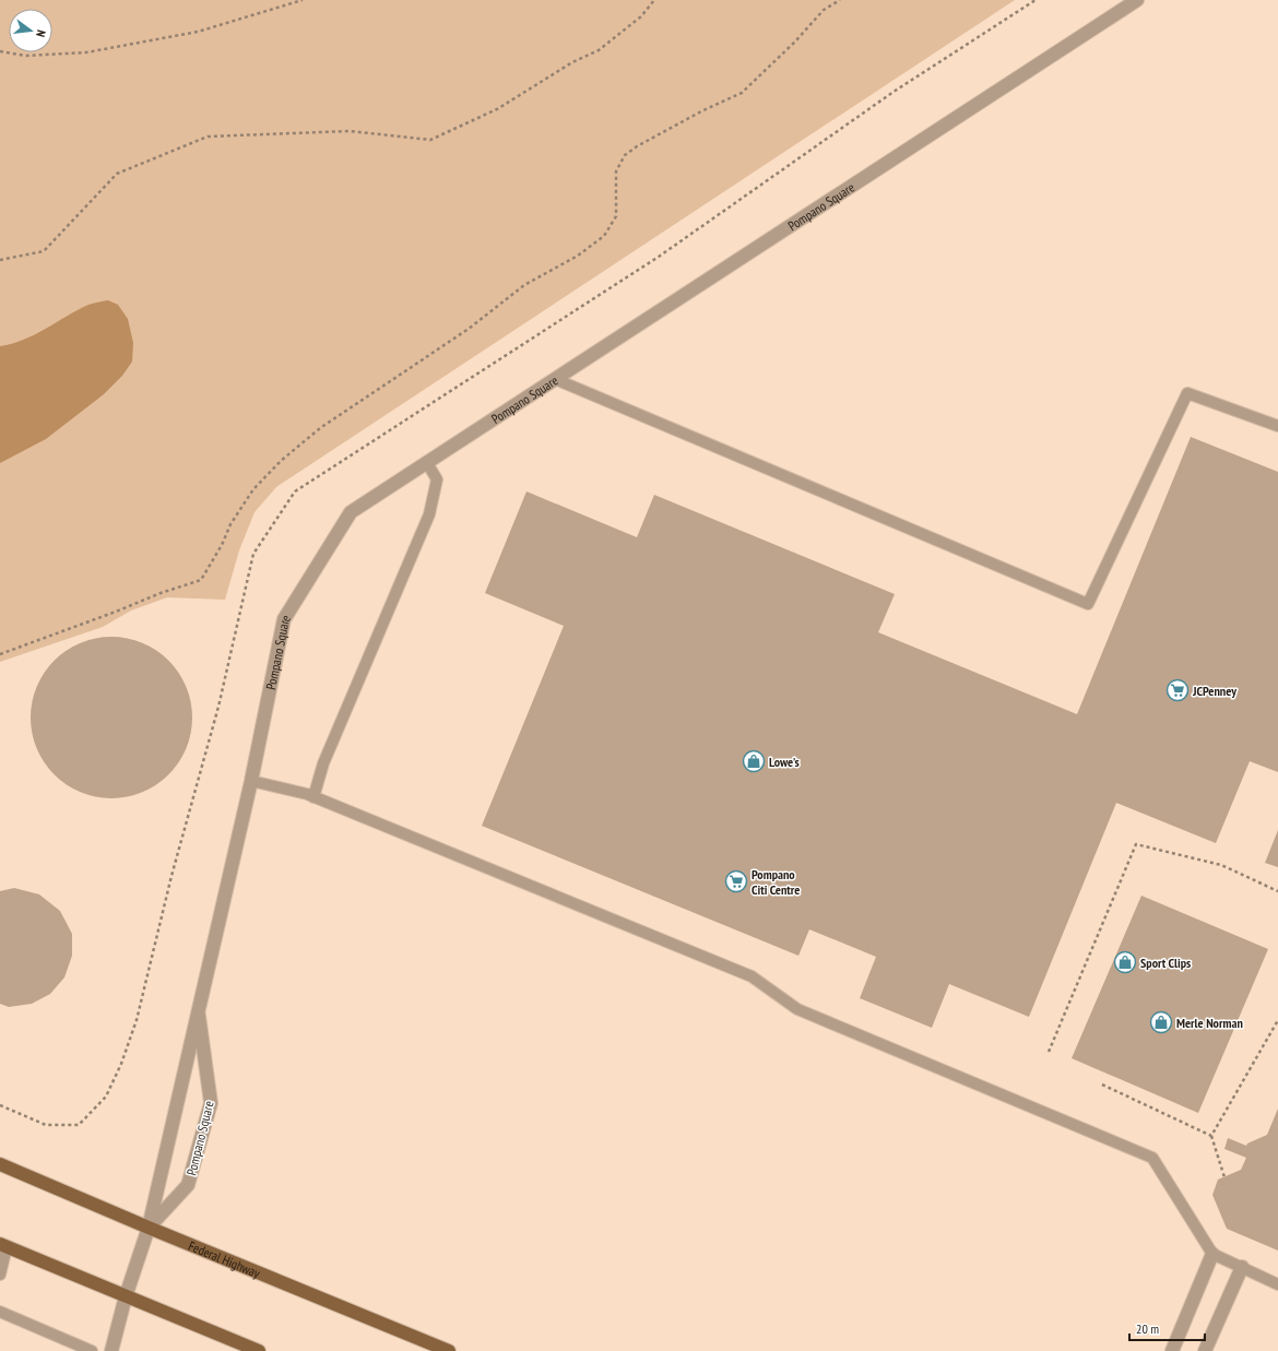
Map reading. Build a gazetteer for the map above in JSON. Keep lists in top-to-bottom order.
{
  "streets": {
    "main road": ["Federal Highway"],
    "street": ["Pompano Square"]
  },
  "crossings": [
    ["Pompano Square", "Federal Highway"]
  ],
  "places": {
    "supermarket": ["JCPenney", "Pompano Citi Centre"],
    "shop": ["Lowe's", "Sport Clips", "Merle Norman"]
  },
  "scale_bar": "20 m",
  "north": "right"
}
